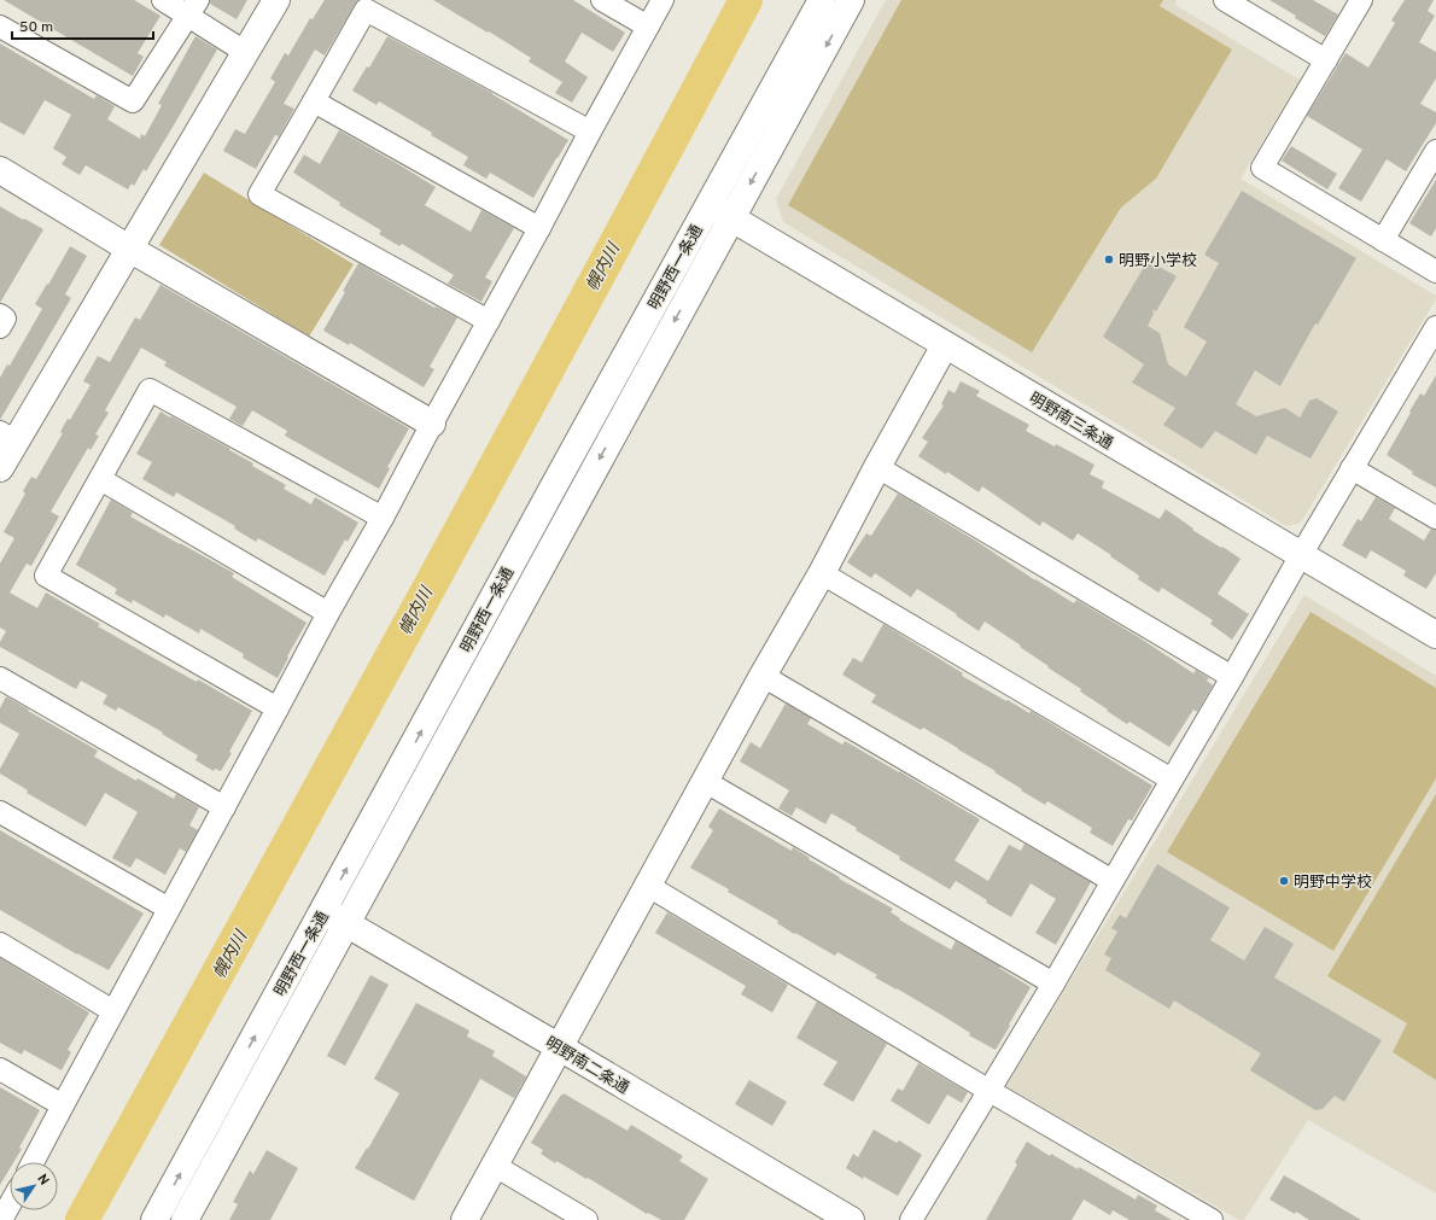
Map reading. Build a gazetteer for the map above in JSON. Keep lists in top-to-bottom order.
{
  "streets": {
    "street": ["明野西一条通", "明野南三条通", "明野南二条通"]
  },
  "crossings": [
    ["明野西一条通", "明野南三条通"],
    ["明野西一条通", "明野南二条通"]
  ],
  "water": ["幌内川"],
  "places": ["明野小学校", "明野中学校"],
  "scale_bar": "50 m",
  "north": "top right"
}
